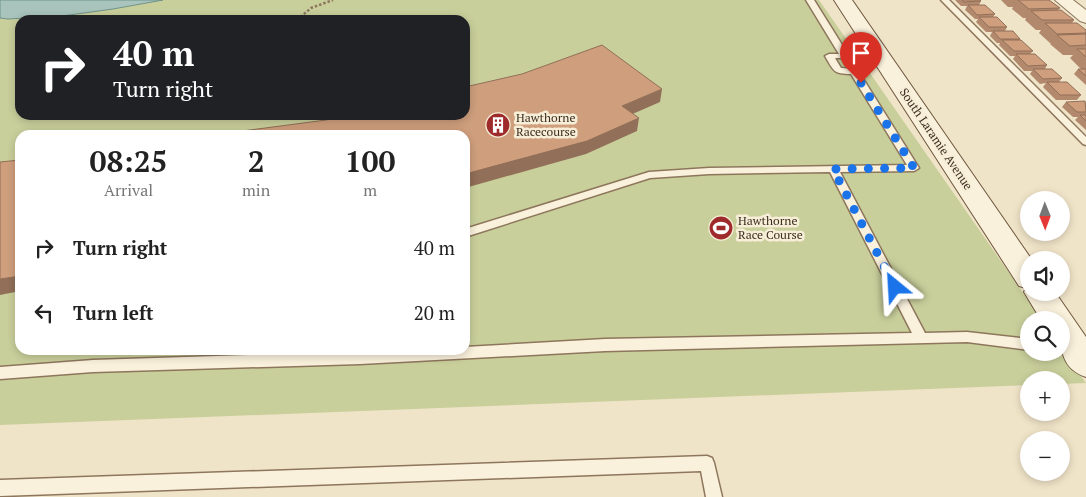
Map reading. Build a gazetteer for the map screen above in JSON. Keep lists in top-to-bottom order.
{
  "streets": {
    "main road": ["South Laramie Avenue"]
  },
  "places": {
    "building": ["Hawthorne Racecourse"],
    "sports": ["Hawthorne Race Course"]
  },
  "north": "bottom",
  "page": {
    "turn": ["40 m", "Turn right"],
    "eta": [
      "08:25",
      "Arrival",
      "2",
      "min",
      "100",
      "m"
    ],
    "map_buttons": ["+", "−"],
    "list": [
      {
        "name": "Turn right",
        "value": "40 m"
      },
      {
        "name": "Turn left",
        "value": "20 m"
      }
    ]
  }
}
